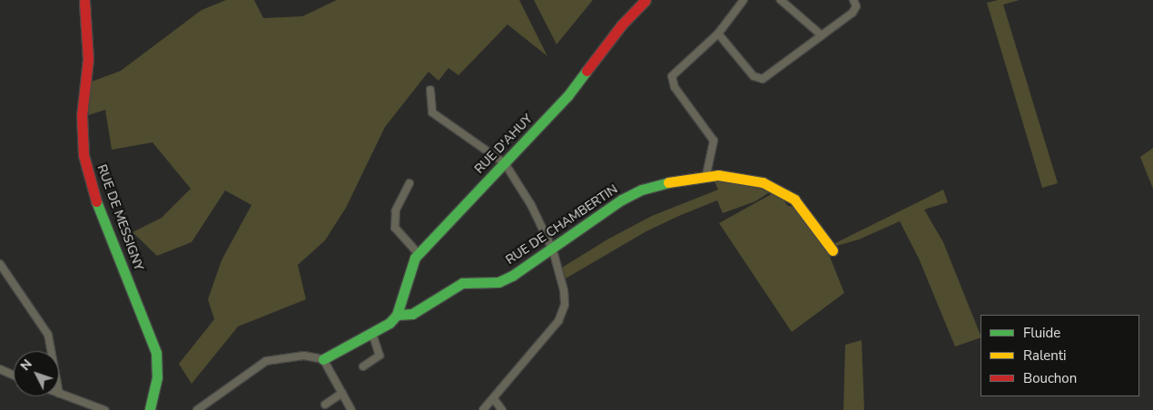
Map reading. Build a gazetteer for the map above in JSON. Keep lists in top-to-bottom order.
{
  "streets": {
    "street": ["RUE D'AHUY", "RUE DE MESSIGNY", "RUE DE CHAMBERTIN"]
  },
  "crossings": [
    ["RUE D'AHUY", "RUE DE CHAMBERTIN"]
  ],
  "legend": ["Fluide", "Ralenti", "Bouchon"],
  "north": "top left"
}
